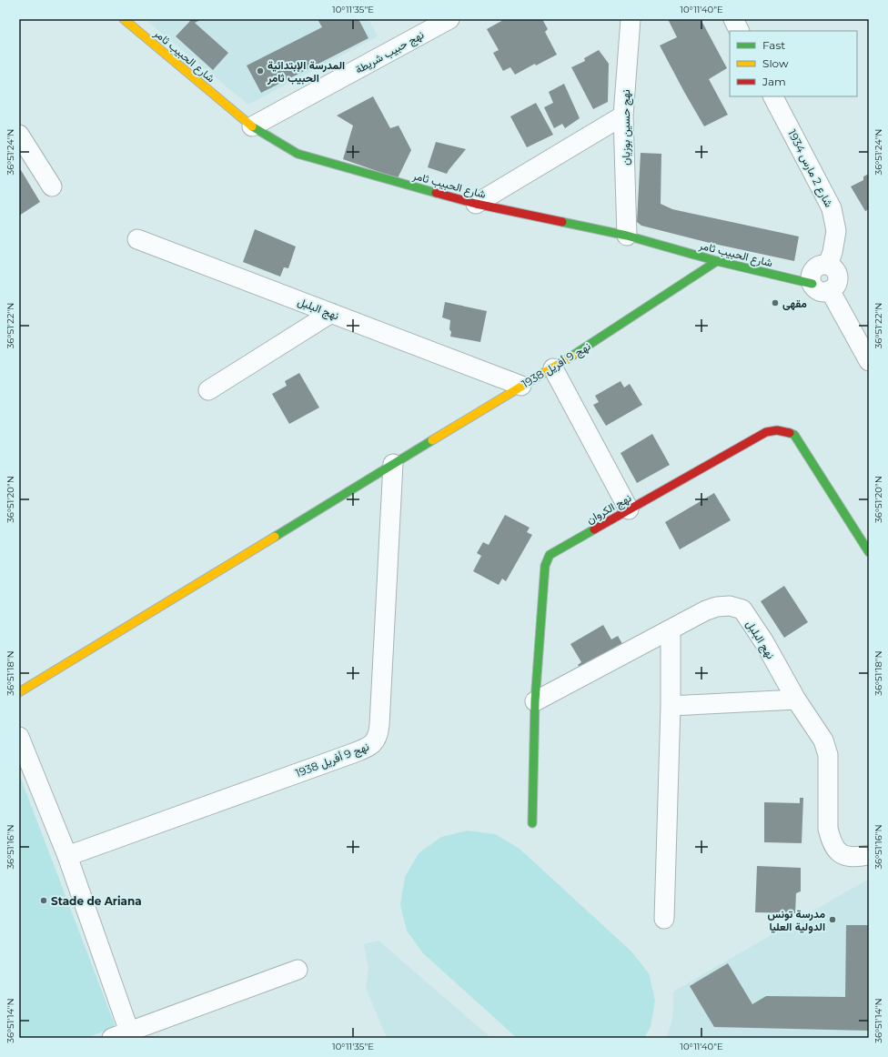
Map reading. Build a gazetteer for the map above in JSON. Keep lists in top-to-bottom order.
{
  "streets": {
    "street": [
      "نهج حبيب شريطة",
      "شارع الحبيب ثامر",
      "نهج حسين بوزيان",
      "شارع 2 مارس 1934",
      "نهج البلبل",
      "نهج 9 أفريل 1938",
      "نهج الكروان"
    ]
  },
  "crossings": [
    ["نهج حبيب شريطة", "شارع الحبيب ثامر"],
    ["شارع الحبيب ثامر", "نهج حسين بوزيان"],
    ["شارع الحبيب ثامر", "شارع 2 مارس 1934"],
    ["شارع الحبيب ثامر", "نهج 9 أفريل 1938"],
    ["نهج البلبل", "نهج 9 أفريل 1938"],
    ["نهج البلبل", "نهج الكروان"]
  ],
  "places": [
    "المدرسة الإبتدائية الحبيب ثامر",
    "مقهى",
    "Stade de Ariana",
    "مدرسة تونس الدولية العليا"
  ],
  "legend": ["Fast", "Slow", "Jam"],
  "coordinates": [
    "10°11'35\"E",
    "10°11'40\"E",
    "36°51'24\"N",
    "36°51'22\"N",
    "36°51'20\"N",
    "36°51'18\"N",
    "36°51'16\"N",
    "36°51'14\"N"
  ]
}
